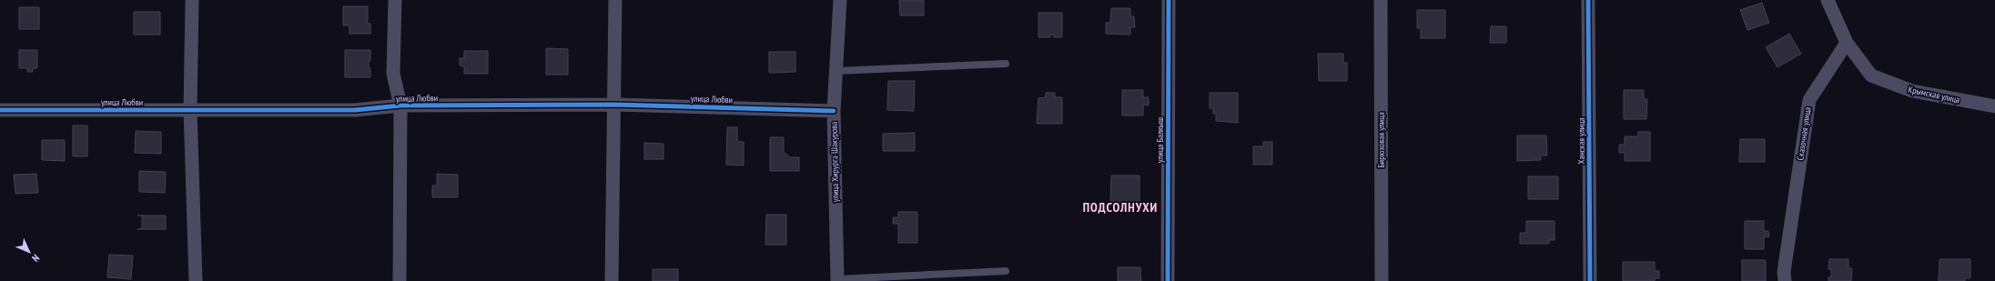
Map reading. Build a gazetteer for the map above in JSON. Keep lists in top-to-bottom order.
{
  "streets": {
    "street": [
      "Крымская улица",
      "улица Любви",
      "Сказочная улица",
      "улица Балкыш",
      "Бирюзовая улица",
      "Ханская улица",
      "улица Хирурга Шакурова"
    ]
  },
  "crossings": [
    ["Крымская улица", "Сказочная улица"],
    ["улица Любви", "улица Хирурга Шакурова"]
  ],
  "districts": ["ПОДСОЛНУХИ"],
  "north": "bottom right"
}
